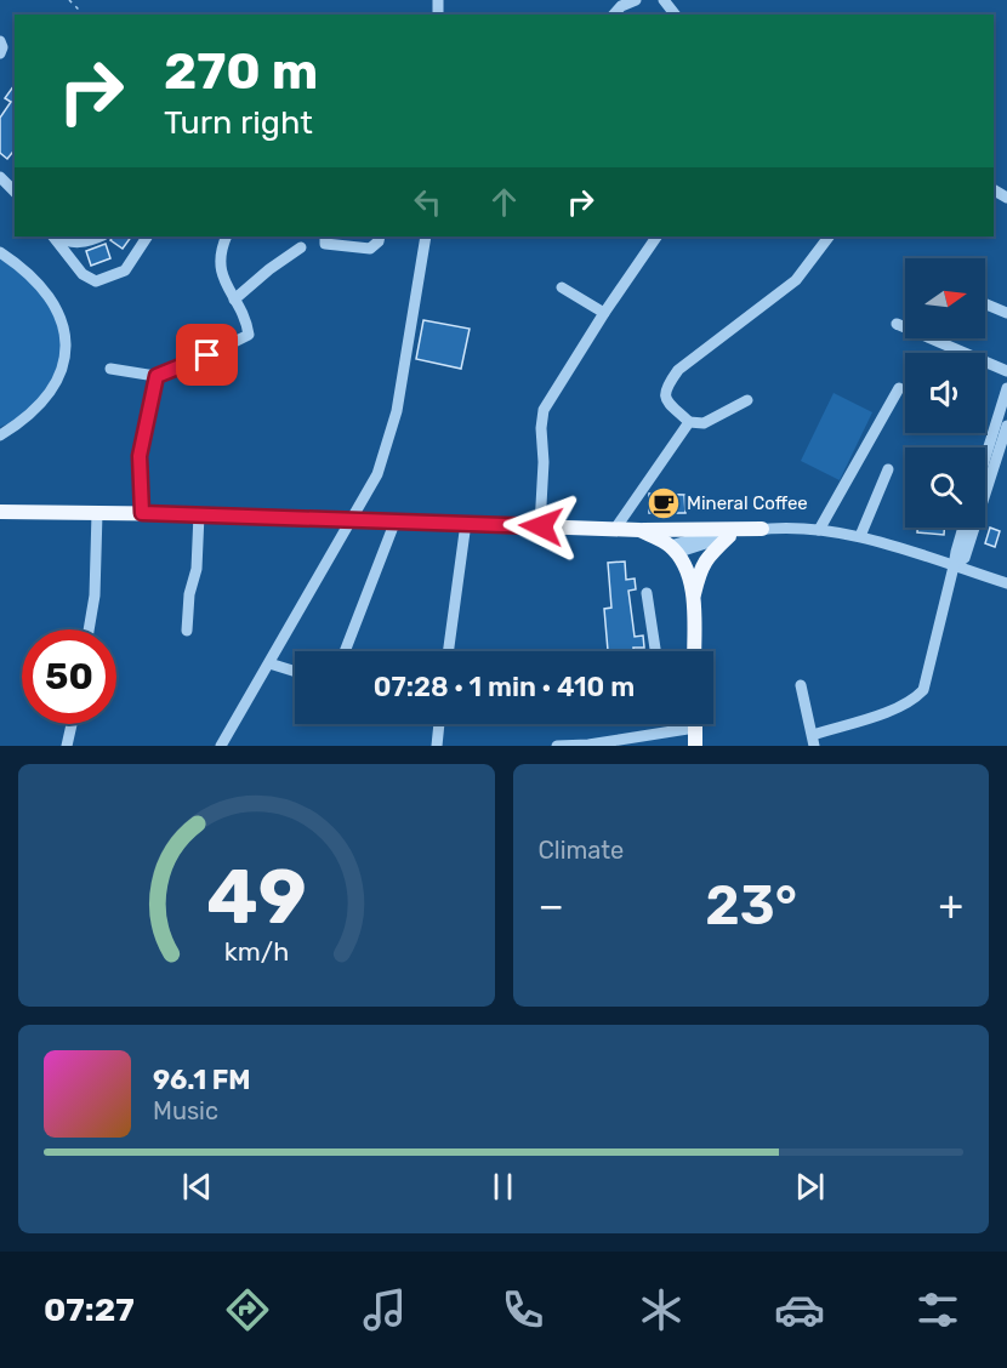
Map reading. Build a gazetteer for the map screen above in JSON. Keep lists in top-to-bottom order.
{
  "places": {
    "cafe": ["Mineral Coffee"]
  },
  "north": "right",
  "page": {
    "turn": ["270 m", "Turn right"],
    "limit": "50",
    "trip": "07:28 · 1 min · 410 m",
    "tile": "Climate",
    "heat": ["−", "23°", "+"],
    "song": ["96.1 FM", "Music"],
    "tabs": "07:27",
    "gauge": ["49", "km/h"]
  }
}
